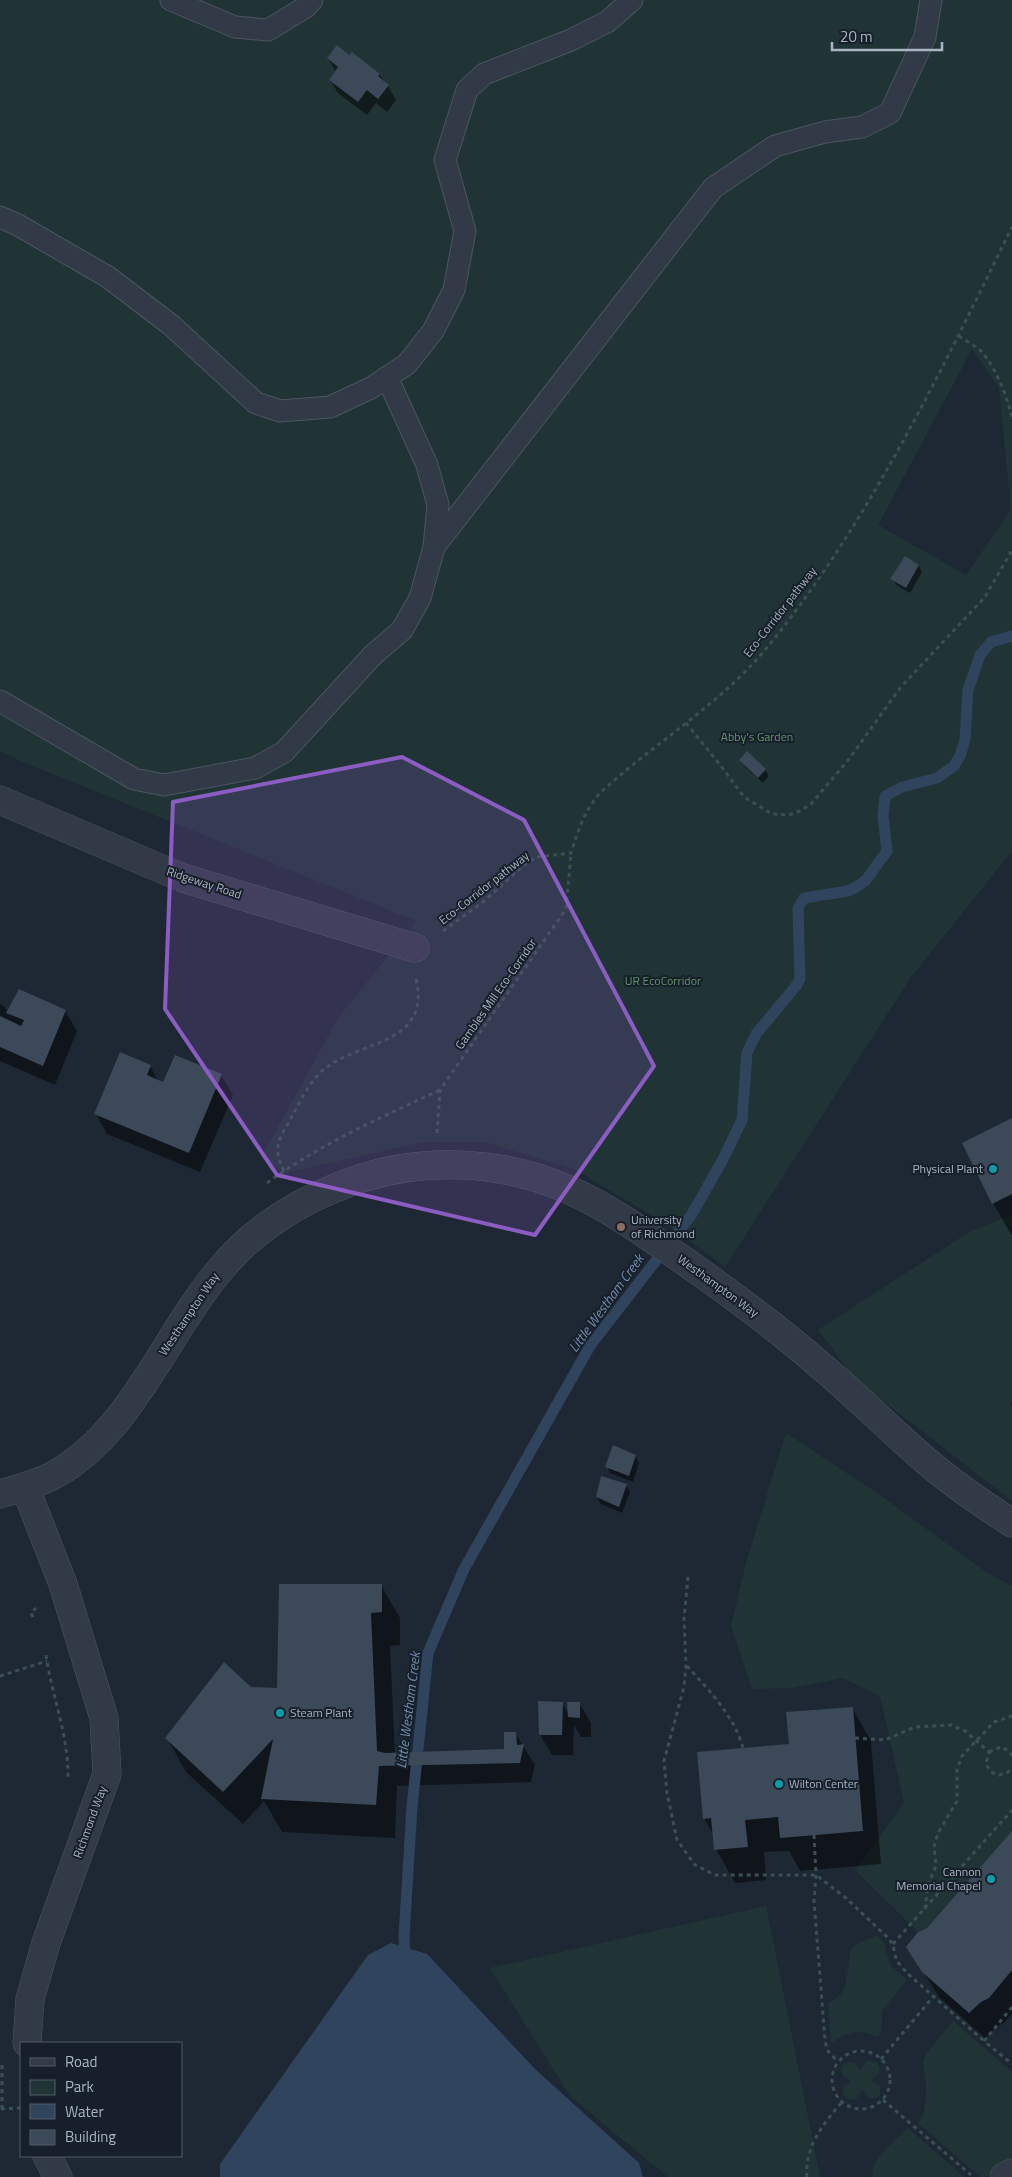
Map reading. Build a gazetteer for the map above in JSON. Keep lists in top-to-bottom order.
{
  "streets": {
    "street": ["Ridgeway Road", "Westhampton Way", "Richmond Way"],
    "path": ["Eco-Corridor pathway", "Gambles Mill Eco-Corridor"]
  },
  "crossings": [
    ["Eco-Corridor pathway", "Ridgeway Road"],
    ["Eco-Corridor pathway", "Gambles Mill Eco-Corridor"],
    ["Westhampton Way", "Richmond Way"]
  ],
  "water": ["Little Westham Creek"],
  "parks": ["Abby's Garden", "UR EcoCorridor"],
  "places": [
    "Physical Plant",
    "University of Richmond",
    "Steam Plant",
    "Wilton Center",
    "Cannon Memorial Chapel"
  ],
  "legend": [
    "Road",
    "Park",
    "Water",
    "Building"
  ],
  "scale_bar": "20 m"
}
